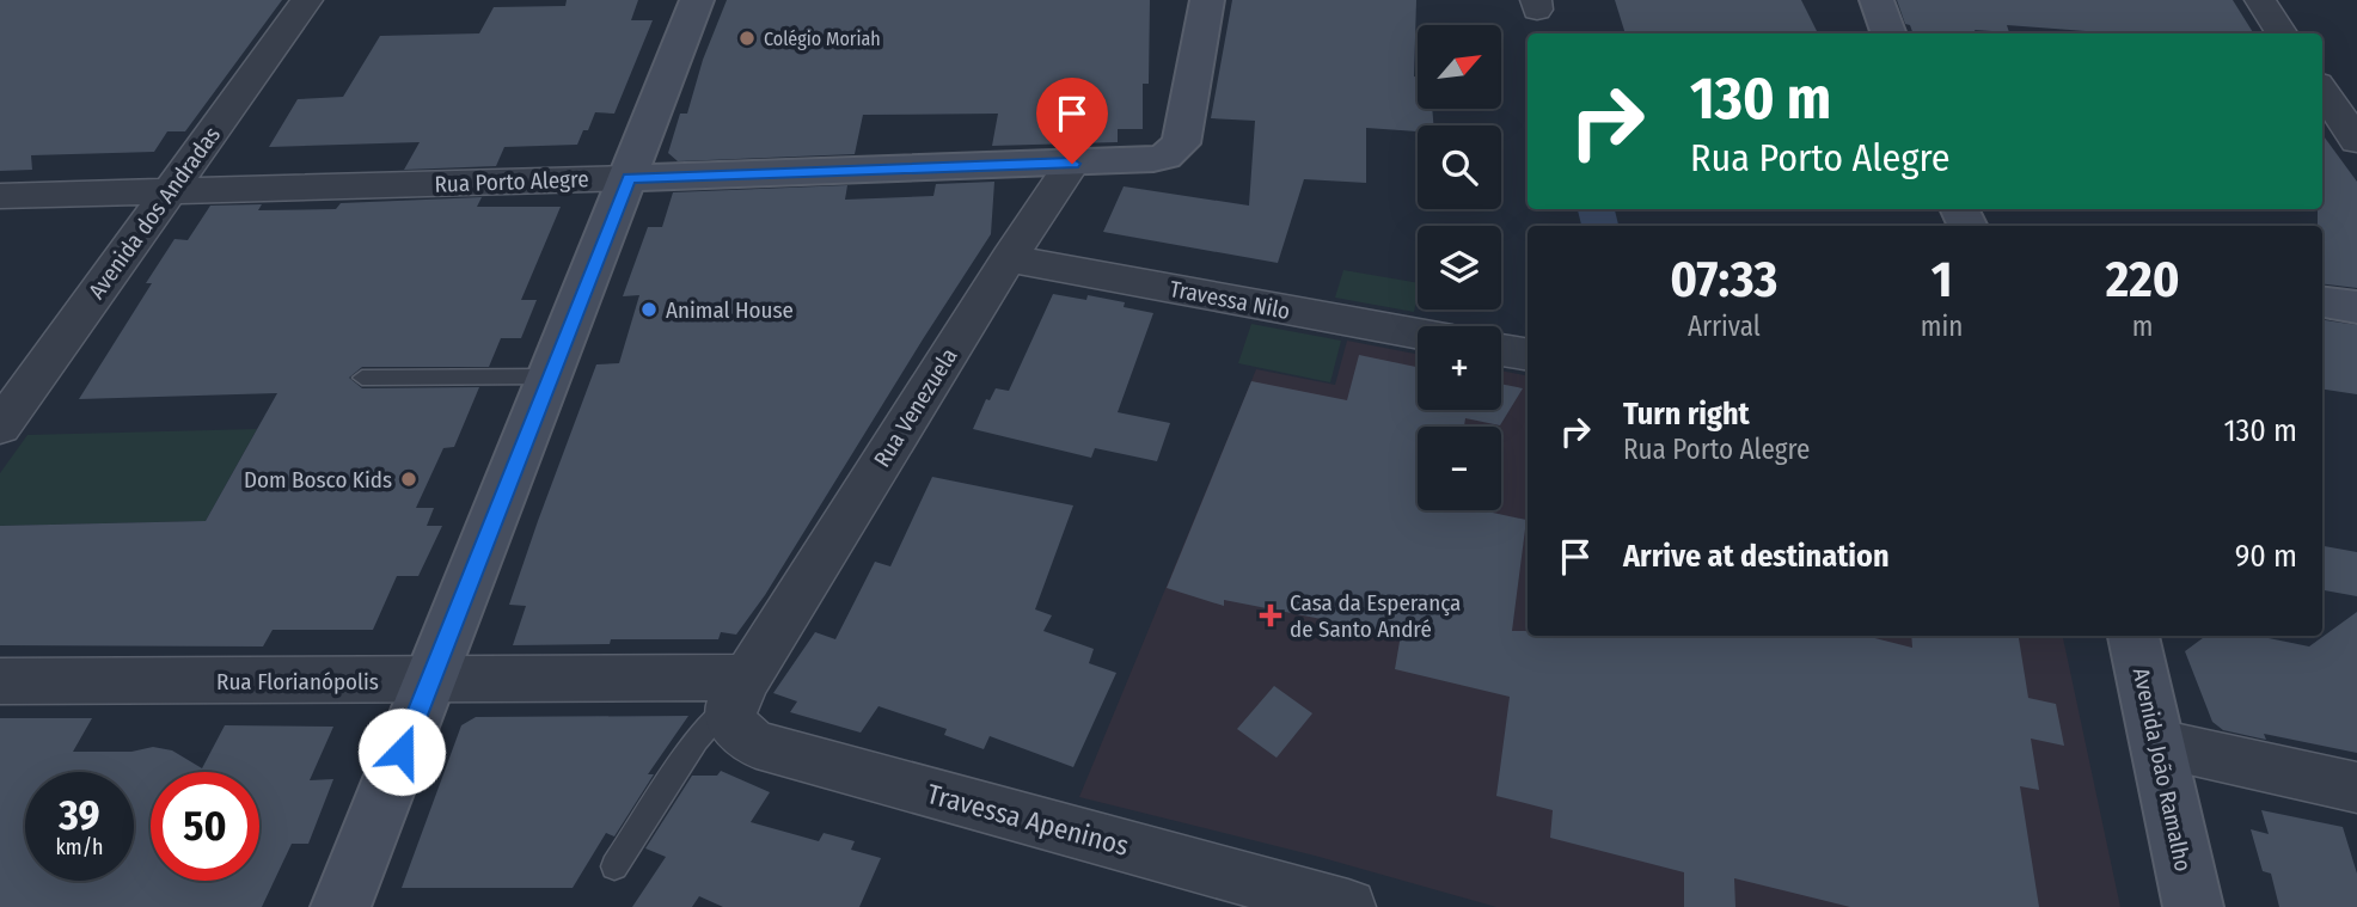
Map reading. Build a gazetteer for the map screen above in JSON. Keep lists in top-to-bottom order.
{
  "streets": {
    "street": [
      "Rua Porto Alegre",
      "Avenida dos Andradas",
      "Travessa Nilo",
      "Rua Venezuela",
      "Rua Florianópolis",
      "Avenida João Ramalho",
      "Travessa Apeninos"
    ]
  },
  "crossings": [
    ["Rua Porto Alegre", "Avenida dos Andradas"],
    ["Rua Porto Alegre", "Rua Venezuela"],
    ["Travessa Nilo", "Rua Venezuela"],
    ["Rua Venezuela", "Rua Florianópolis"],
    ["Rua Venezuela", "Travessa Apeninos"],
    ["Rua Florianópolis", "Travessa Apeninos"]
  ],
  "places": {
    "other": ["Colégio Moriah", "Animal House", "Dom Bosco Kids"],
    "health": ["Casa da Esperança de Santo André"]
  },
  "north": "top right",
  "page": {
    "map_buttons": ["+", "−"],
    "turn": ["130 m", "Rua Porto Alegre"],
    "eta": [
      "07:33",
      "Arrival",
      "1",
      "min",
      "220",
      "m"
    ],
    "list": [
      {
        "name": "Turn right",
        "note": "Rua Porto Alegre",
        "value": "130 m"
      },
      {
        "name": "Arrive at destination",
        "value": "90 m"
      }
    ],
    "speed": "39 km/h",
    "limit": "50"
  }
}
